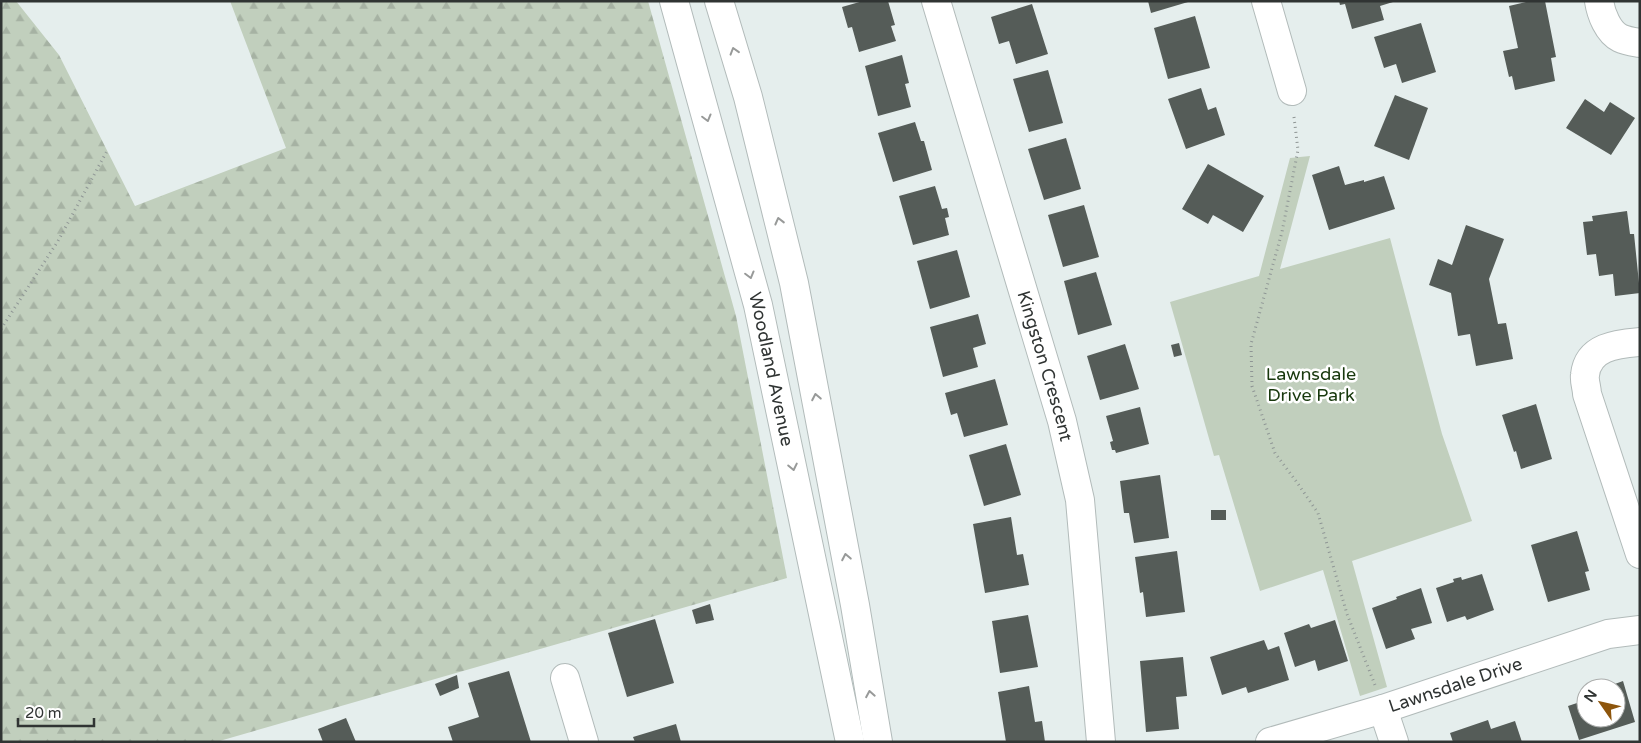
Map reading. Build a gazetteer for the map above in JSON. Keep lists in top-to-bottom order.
{
  "streets": {
    "street": ["Kingston Crescent", "Woodland Avenue", "Lawnsdale Drive"]
  },
  "parks": ["Lawnsdale Drive Park"],
  "scale_bar": "20 m",
  "north": "top left"
}
